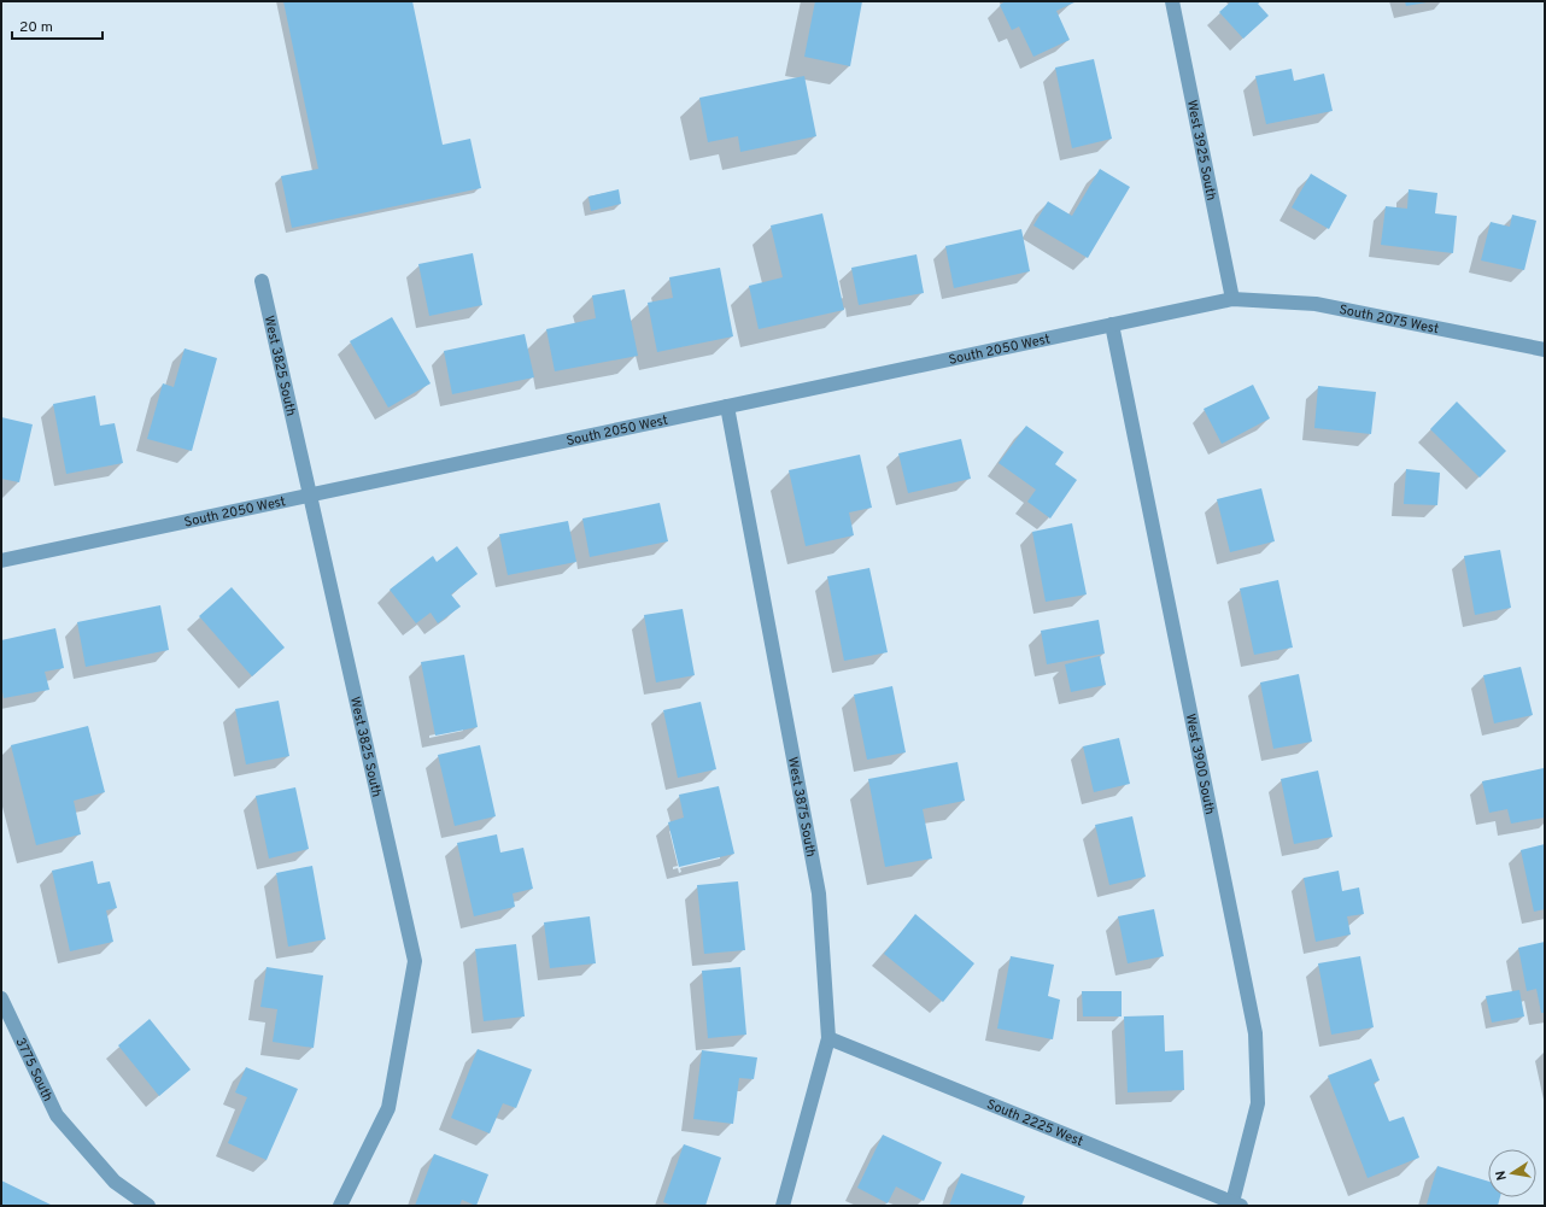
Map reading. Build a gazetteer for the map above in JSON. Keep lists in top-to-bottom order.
{
  "streets": {
    "street": [
      "West 3925 South",
      "South 2075 West",
      "South 2050 West",
      "West 3825 South",
      "West 3900 South",
      "West 3875 South",
      "3775 South",
      "South 2225 West"
    ]
  },
  "crossings": [
    ["West 3925 South", "South 2075 West"],
    ["West 3925 South", "South 2050 West"],
    ["South 2075 West", "South 2050 West"],
    ["South 2050 West", "West 3825 South"],
    ["South 2050 West", "West 3900 South"],
    ["South 2050 West", "West 3875 South"],
    ["West 3900 South", "South 2225 West"],
    ["West 3875 South", "South 2225 West"]
  ],
  "scale_bar": "20 m",
  "north": "left"
}
